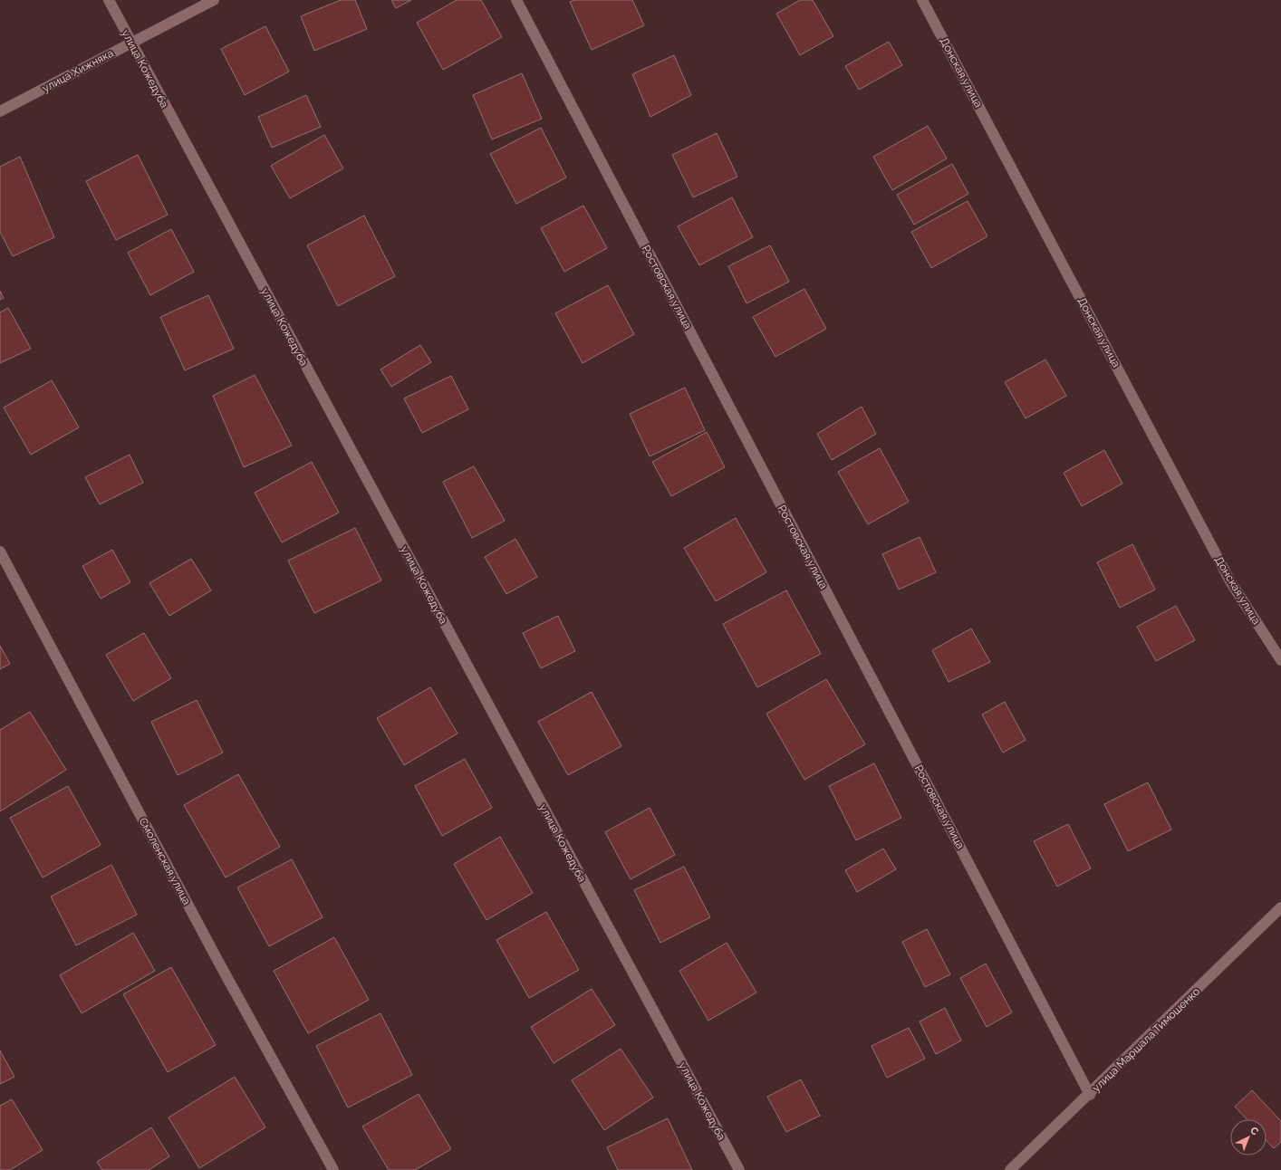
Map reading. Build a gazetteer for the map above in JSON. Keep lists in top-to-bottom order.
{
  "streets": {
    "street": [
      "улица Кожедуба",
      "улица Хижняка",
      "Донская улица",
      "Ростовская улица",
      "Смоленская улица",
      "улица Маршала Тимошенко"
    ]
  },
  "crossings": [
    ["улица Кожедуба", "улица Хижняка"],
    ["Ростовская улица", "улица Маршала Тимошенко"]
  ],
  "north": "top right"
}
